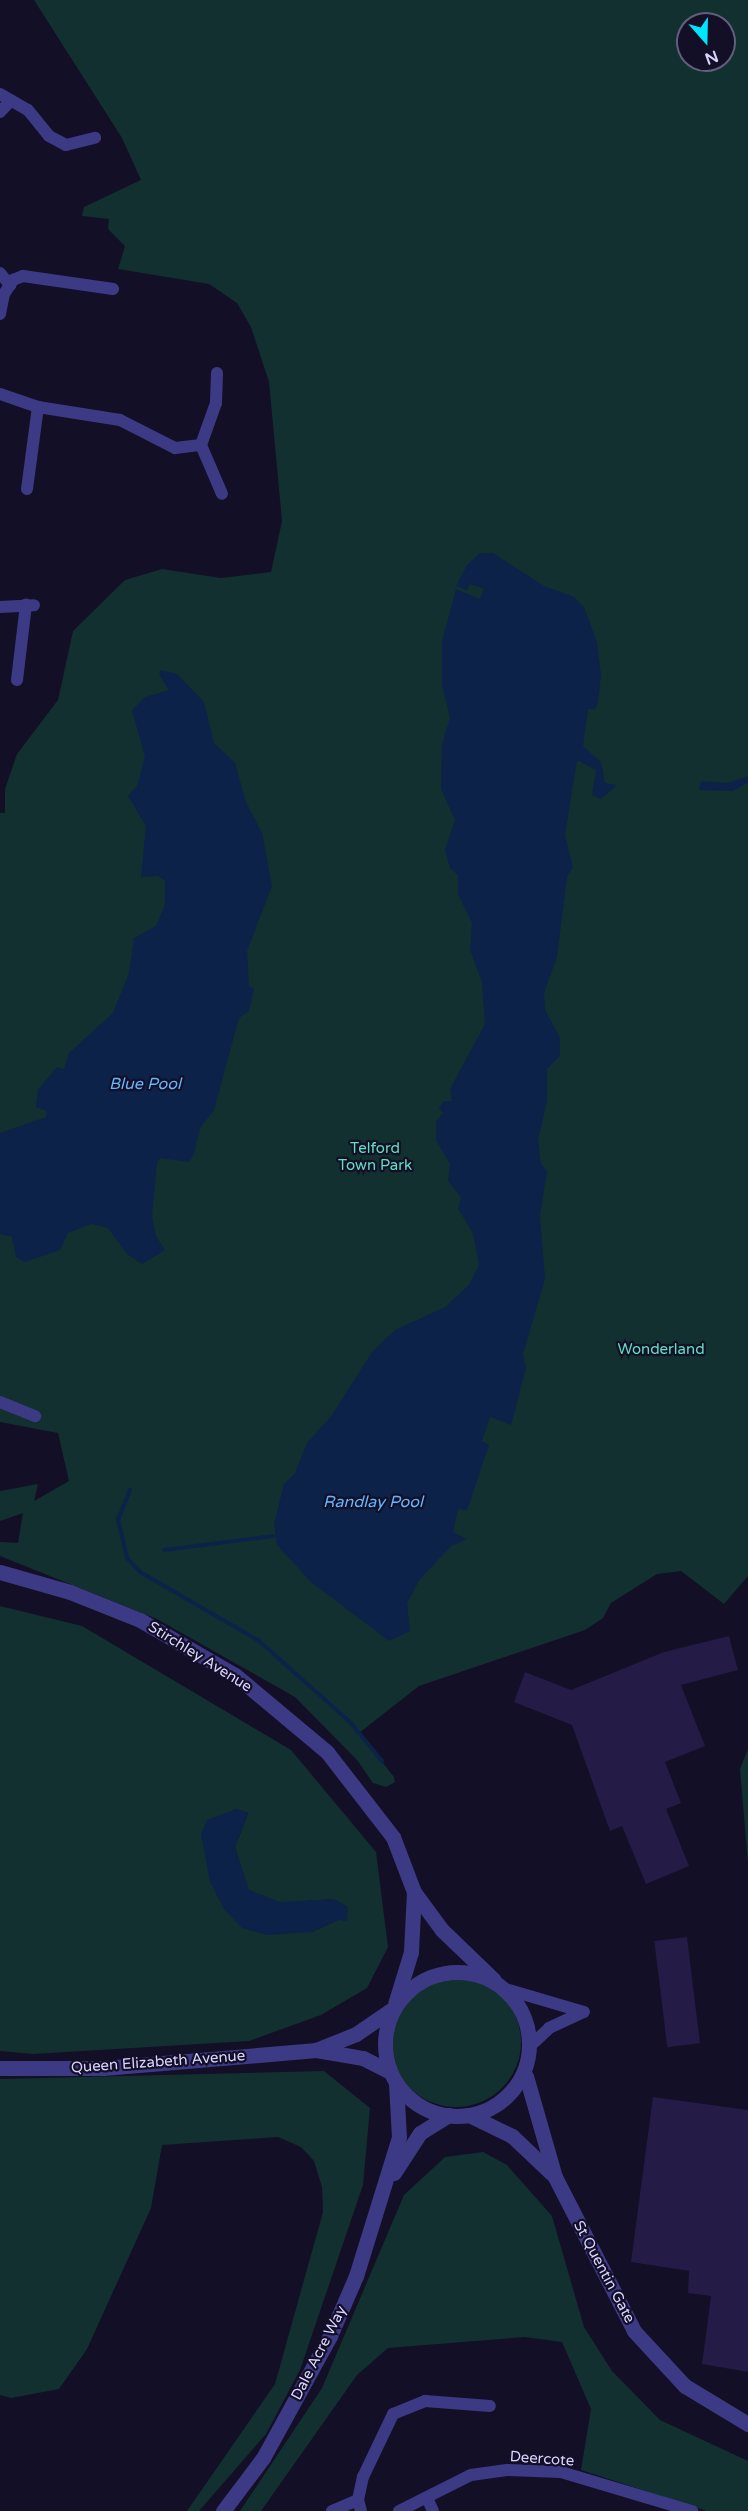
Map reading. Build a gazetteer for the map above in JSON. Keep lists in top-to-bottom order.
{
  "streets": {
    "street": [
      "Stirchley Avenue",
      "Queen Elizabeth Avenue",
      "St Quentin Gate",
      "Dale Acre Way",
      "Deercote"
    ]
  },
  "crossings": [
    ["Queen Elizabeth Avenue", "Dale Acre Way"]
  ],
  "water": ["Blue Pool", "Randlay Pool"],
  "parks": ["Telford Town Park", "Wonderland"],
  "north": "bottom"
}
